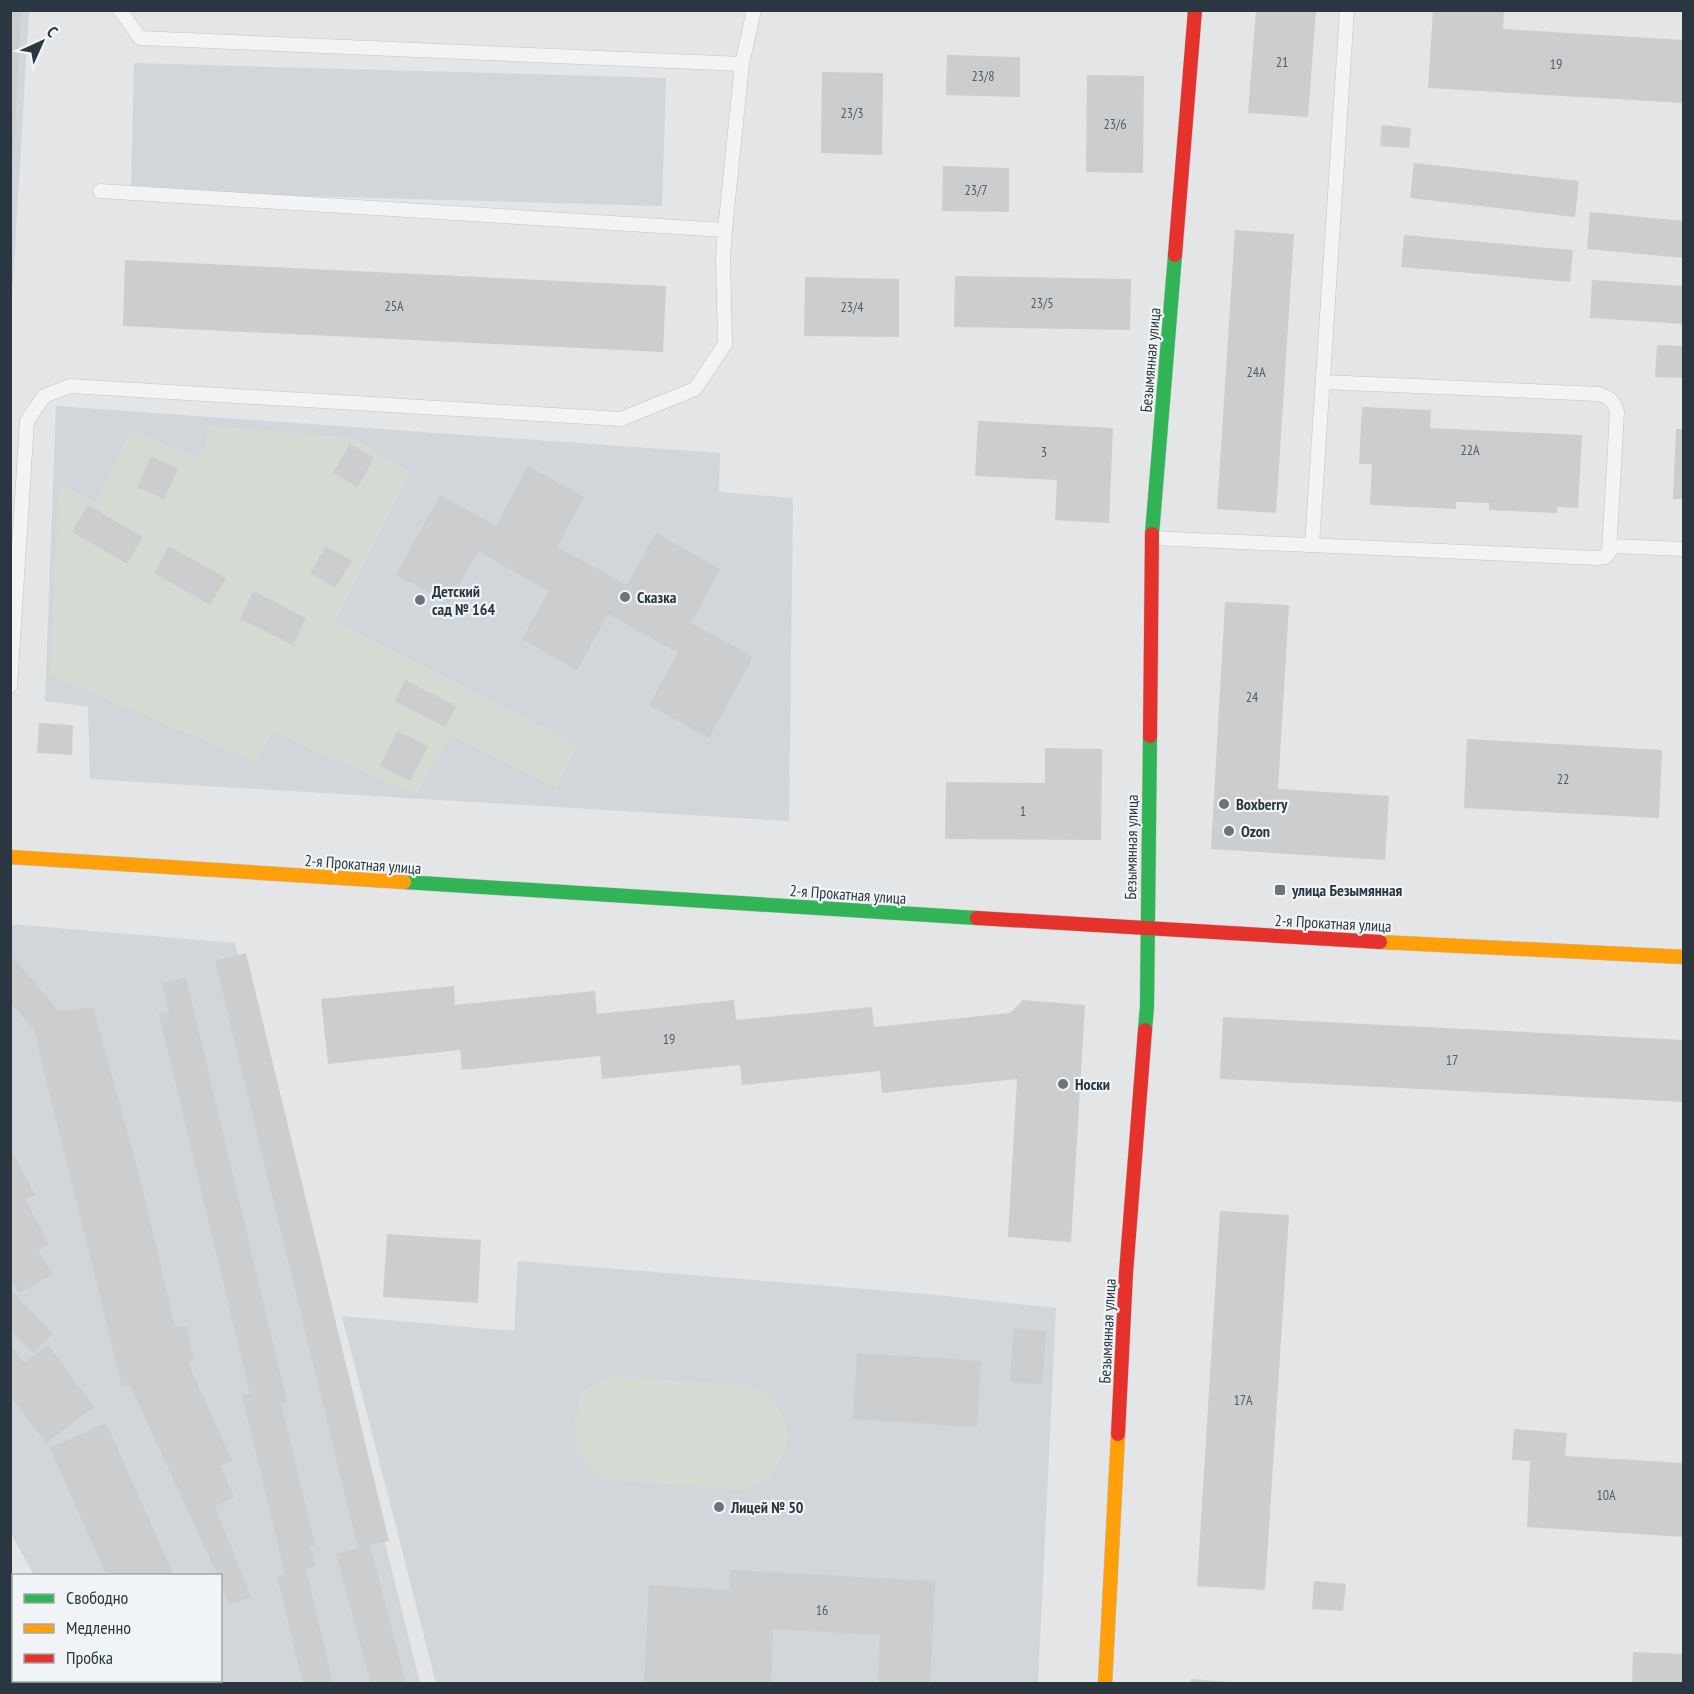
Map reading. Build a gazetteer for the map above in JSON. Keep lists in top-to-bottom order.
{
  "streets": {
    "street": ["Безымянная улица", "2-я Прокатная улица"]
  },
  "crossings": [
    ["Безымянная улица", "2-я Прокатная улица"]
  ],
  "places": {
    "other": [
      "Сказка",
      "Детский сад № 164",
      "Boxberry",
      "Ozon",
      "Носки",
      "Лицей № 50"
    ],
    "transit": ["улица Безымянная"]
  },
  "house_numbers": [
    "21",
    "19",
    "23/8",
    "23/3",
    "23/6",
    "23/7",
    "23/5",
    "25А",
    "23/4",
    "24А",
    "22А",
    "3",
    "24",
    "22",
    "1",
    "19",
    "17",
    "17А",
    "10А",
    "16"
  ],
  "legend": ["Свободно", "Медленно", "Пробка"],
  "north": "top right"
}
